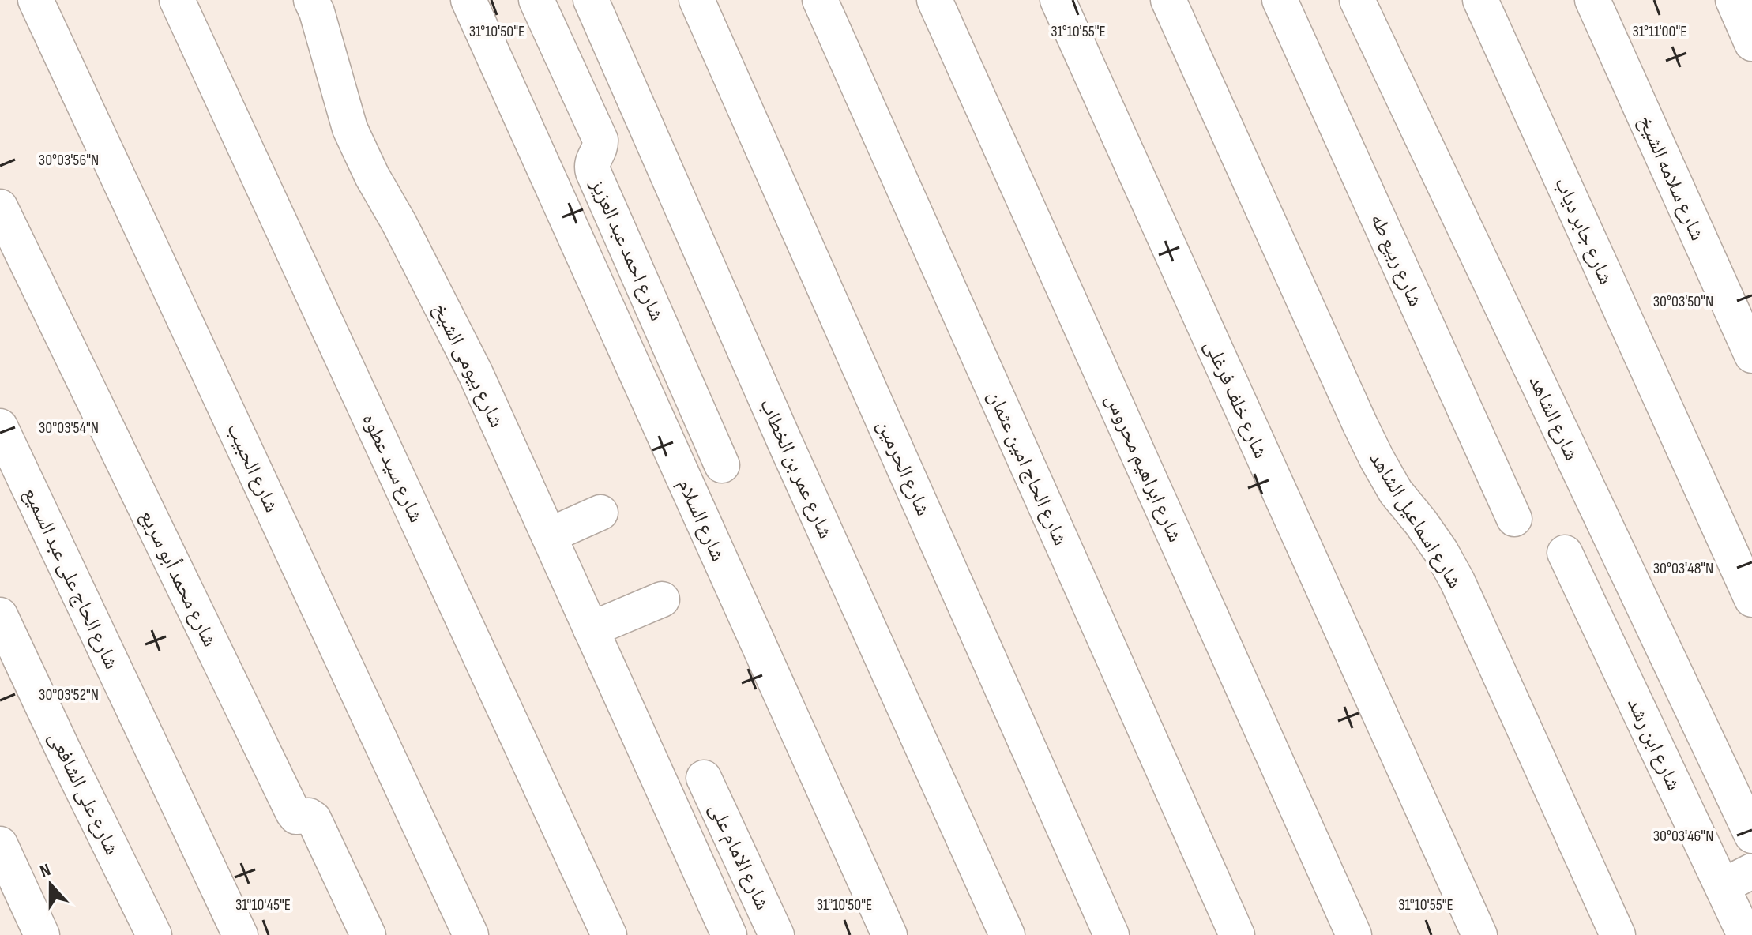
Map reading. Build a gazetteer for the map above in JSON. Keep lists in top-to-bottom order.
{
  "streets": {
    "street": [
      "شارع سلامه الشيخ",
      "شارع جابر دياب",
      "شارع احمد عبد العزيز",
      "شارع ربيع طه",
      "شارع بيومى الشيخ",
      "شارع خلف فرغلى",
      "شارع الشاهد",
      "شارع الحبيب",
      "شارع سيد عطوه",
      "شارع الحرمين",
      "شارع الحاج امين عثمان",
      "شارع ابراهيم محروس",
      "شارع عمر بن الخطاب",
      "شارع السلام",
      "شارع اسماعيل الشاهد",
      "شارع الحاج على عبد السميع",
      "شارع محمد أبو سريع",
      "شارع ابن رشد",
      "شارع على الشافعى",
      "شارع الامام على"
    ]
  },
  "north": "top",
  "coordinates": [
    "31°11'00\"E",
    "31°10'50\"E",
    "31°10'55\"E",
    "30°03'56\"N",
    "30°03'50\"N",
    "30°03'54\"N",
    "30°03'48\"N",
    "30°03'52\"N",
    "30°03'46\"N",
    "31°10'45\"E"
  ]
}
